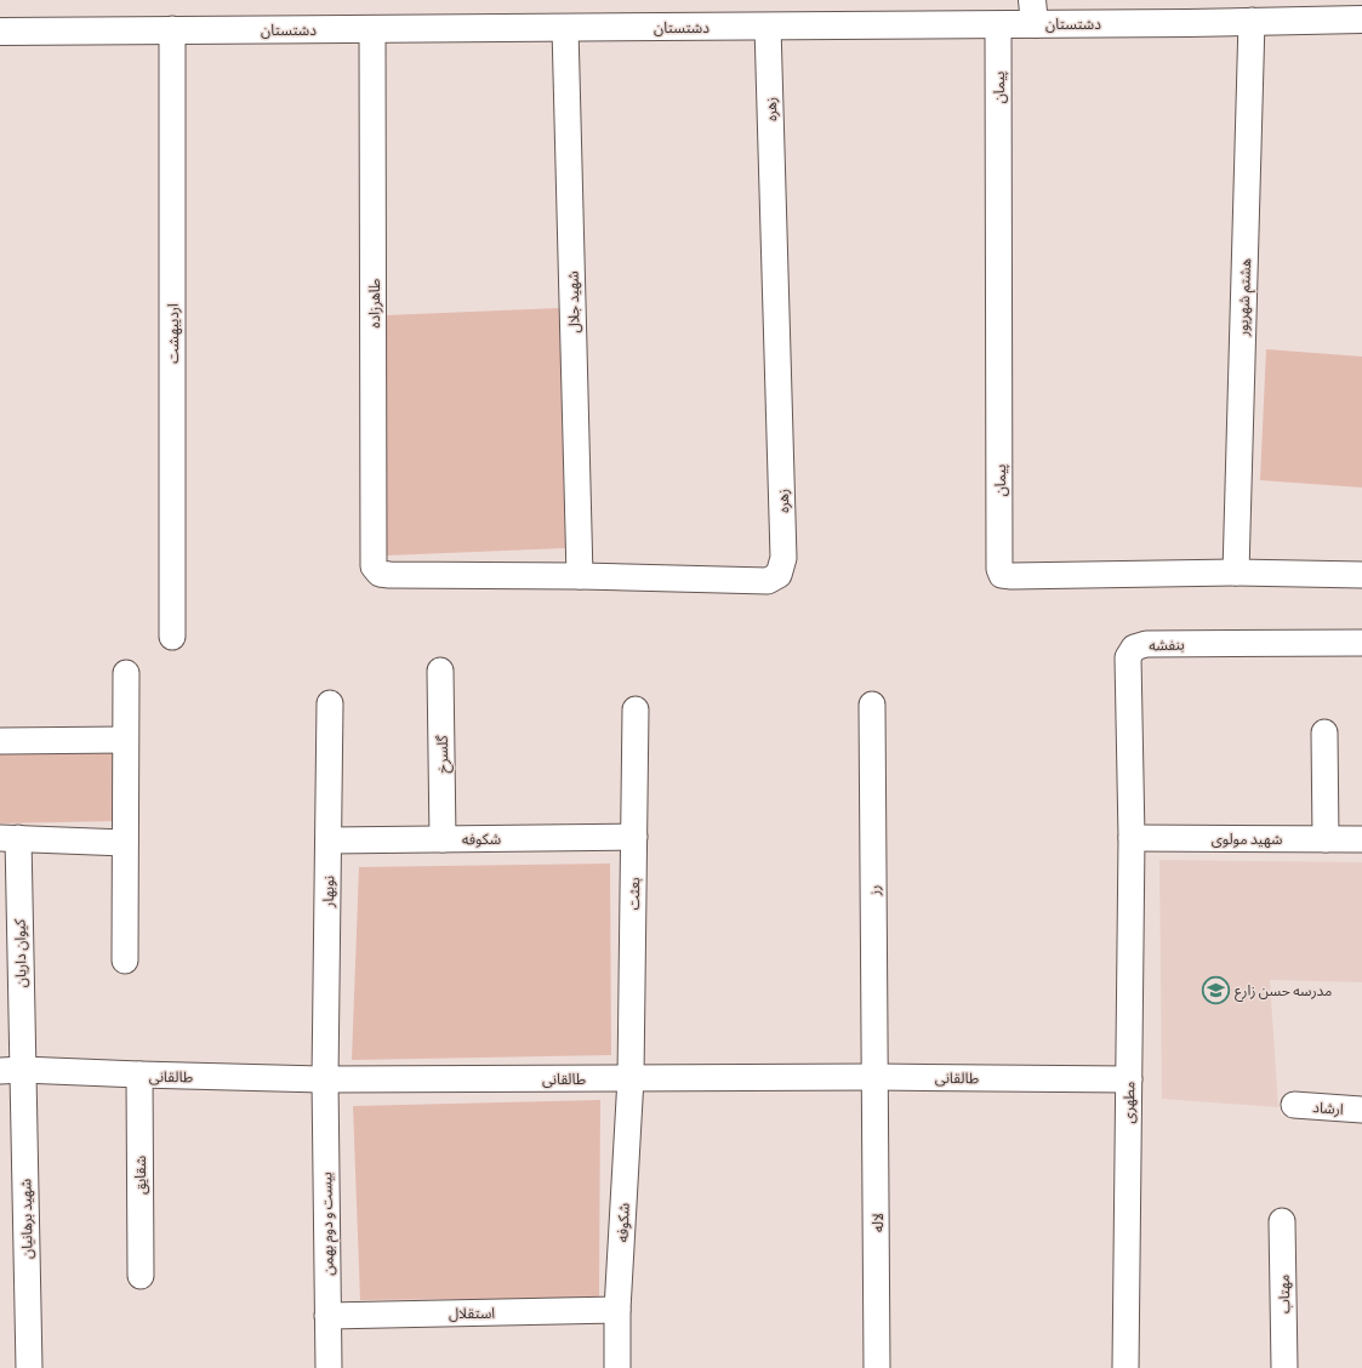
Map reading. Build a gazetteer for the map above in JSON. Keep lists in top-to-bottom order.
{
  "streets": {
    "street": [
      "دشتستان",
      "پیمان",
      "زهره",
      "هشتم شهریور",
      "شهید جلال",
      "طاهرزاده",
      "اردیبهشت",
      "بنفشه",
      "گلسرخ",
      "شکوفه",
      "شهید مولوی",
      "رز",
      "نوبهار",
      "بعثت",
      "کیوان داریان",
      "طالقانی",
      "مطهری",
      "ارشاد",
      "شقایق",
      "شهید برهانیان",
      "لاله",
      "بیست و دوم بهمن",
      "مهتاب",
      "استقلال"
    ]
  },
  "crossings": [
    ["دشتستان", "پیمان"],
    ["دشتستان", "زهره"],
    ["دشتستان", "هشتم شهریور"],
    ["دشتستان", "شهید جلال"],
    ["دشتستان", "طاهرزاده"],
    ["دشتستان", "اردیبهشت"],
    ["پیمان", "هشتم شهریور"],
    ["زهره", "شهید جلال"],
    ["زهره", "طاهرزاده"],
    ["بنفشه", "شهید مولوی"],
    ["بنفشه", "مطهری"],
    ["گلسرخ", "شکوفه"],
    ["شکوفه", "نوبهار"],
    ["شکوفه", "بعثت"],
    ["شکوفه", "طالقانی"],
    ["شکوفه", "استقلال"],
    ["شهید مولوی", "مطهری"],
    ["رز", "طالقانی"],
    ["رز", "لاله"],
    ["نوبهار", "طالقانی"],
    ["نوبهار", "بیست و دوم بهمن"],
    ["بعثت", "طالقانی"],
    ["کیوان داریان", "طالقانی"],
    ["کیوان داریان", "شهید برهانیان"],
    ["طالقانی", "مطهری"],
    ["طالقانی", "شقایق"],
    ["طالقانی", "شهید برهانیان"],
    ["طالقانی", "لاله"],
    ["طالقانی", "بیست و دوم بهمن"],
    ["بیست و دوم بهمن", "استقلال"]
  ],
  "places": {
    "school or university": ["مدرسه حسن زارع"]
  }
}
